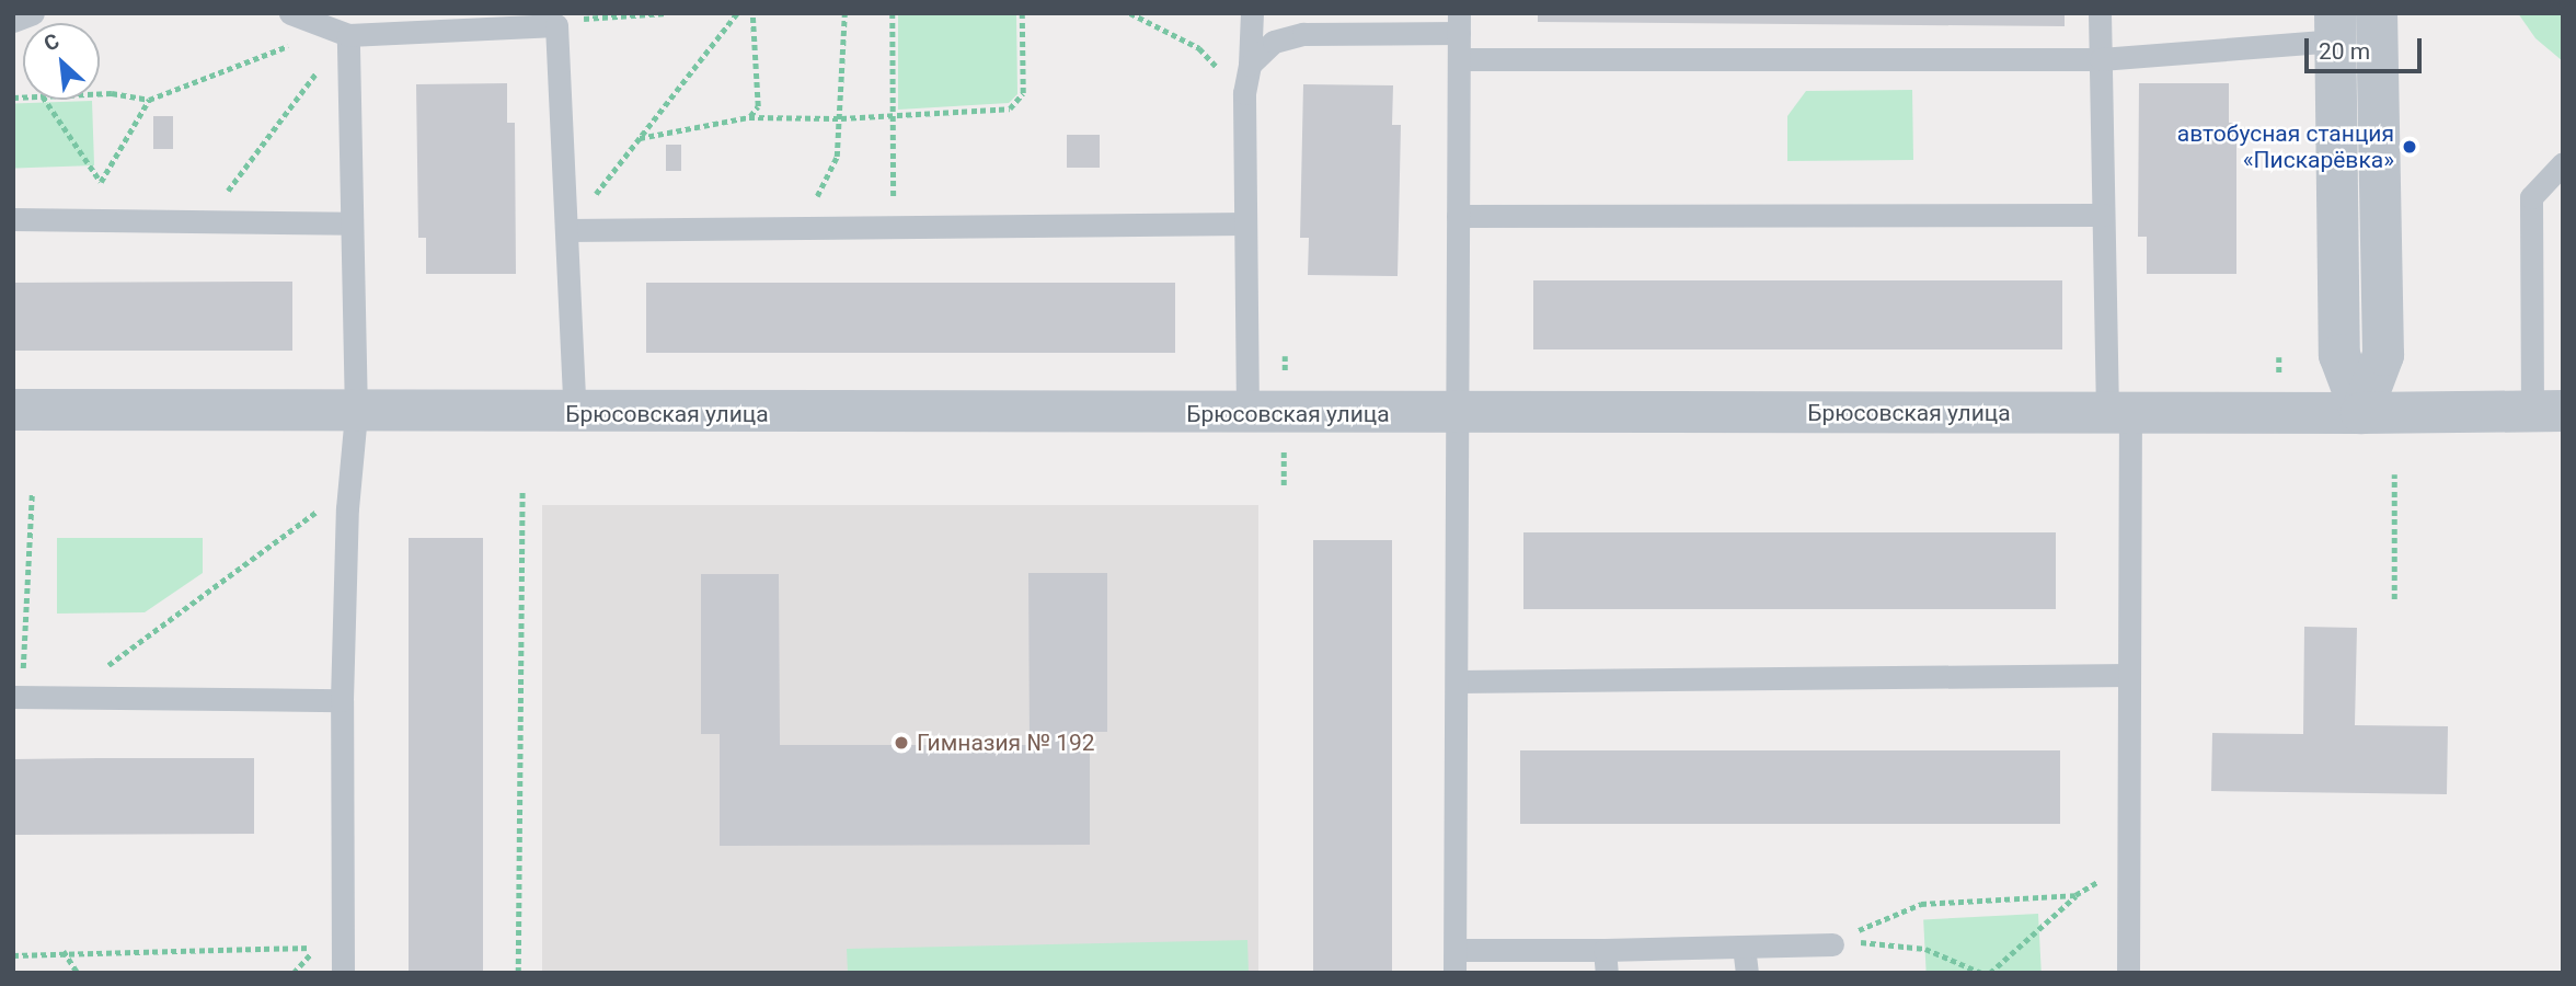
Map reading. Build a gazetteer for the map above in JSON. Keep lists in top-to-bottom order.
{
  "streets": {
    "street": ["Брюсовская улица"]
  },
  "places": ["автобусная станция «Пискарёвка»", "Гимназия № 192"],
  "scale_bar": "20 m",
  "north": "top left"
}
